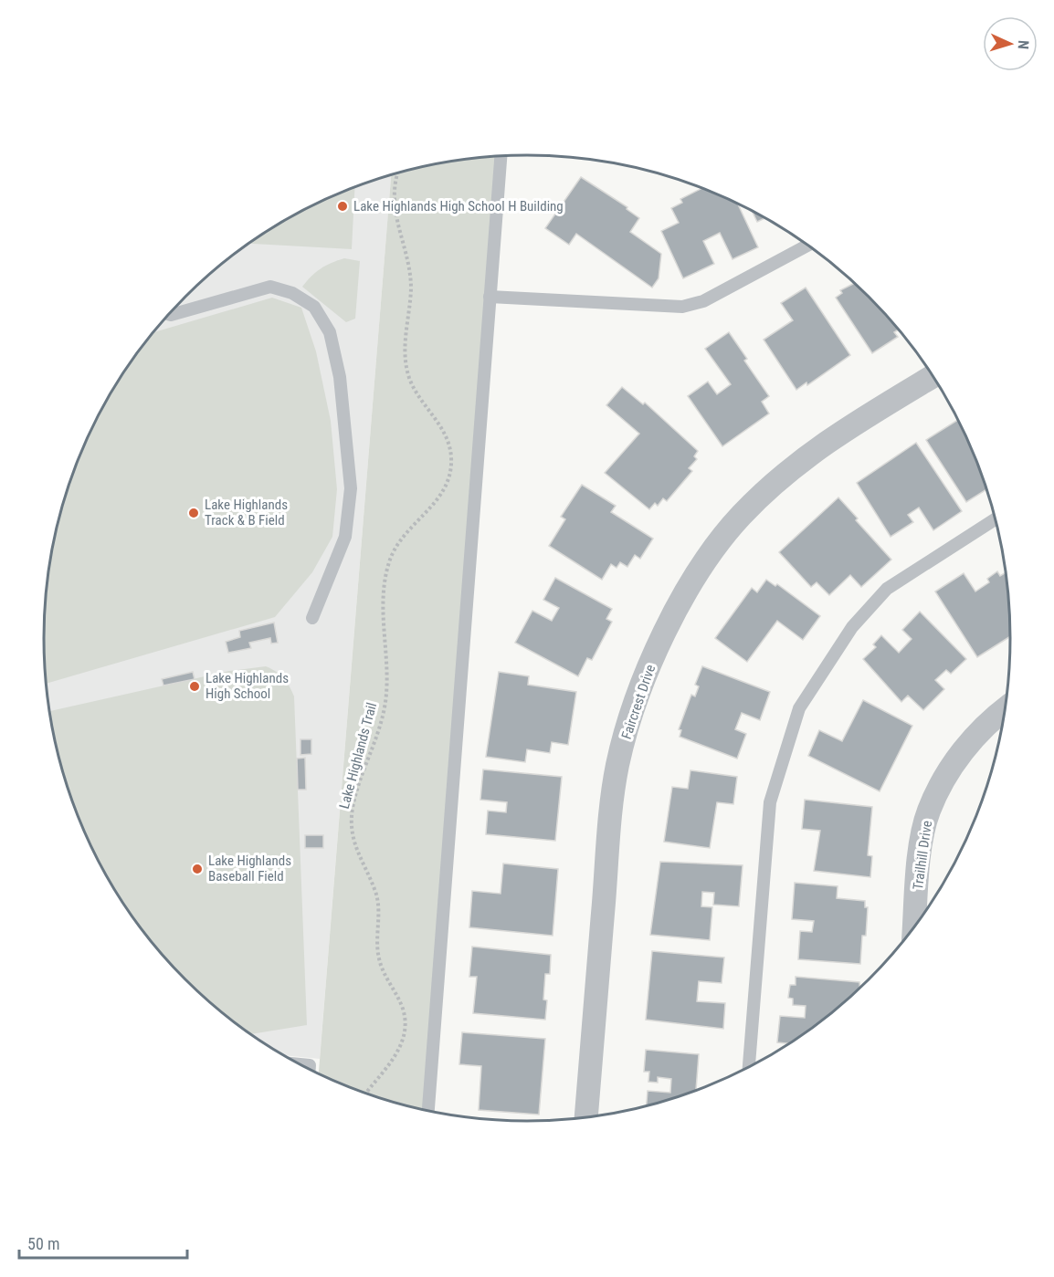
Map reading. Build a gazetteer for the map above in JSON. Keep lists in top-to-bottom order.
{
  "streets": {
    "street": ["Faircrest Drive", "Trailhill Drive"],
    "path": ["Lake Highlands Trail"]
  },
  "places": [
    "Lake Highlands High School H Building",
    "Lake Highlands Track & B Field",
    "Lake Highlands High School",
    "Lake Highlands Baseball Field"
  ],
  "scale_bar": "50 m",
  "north": "right"
}
